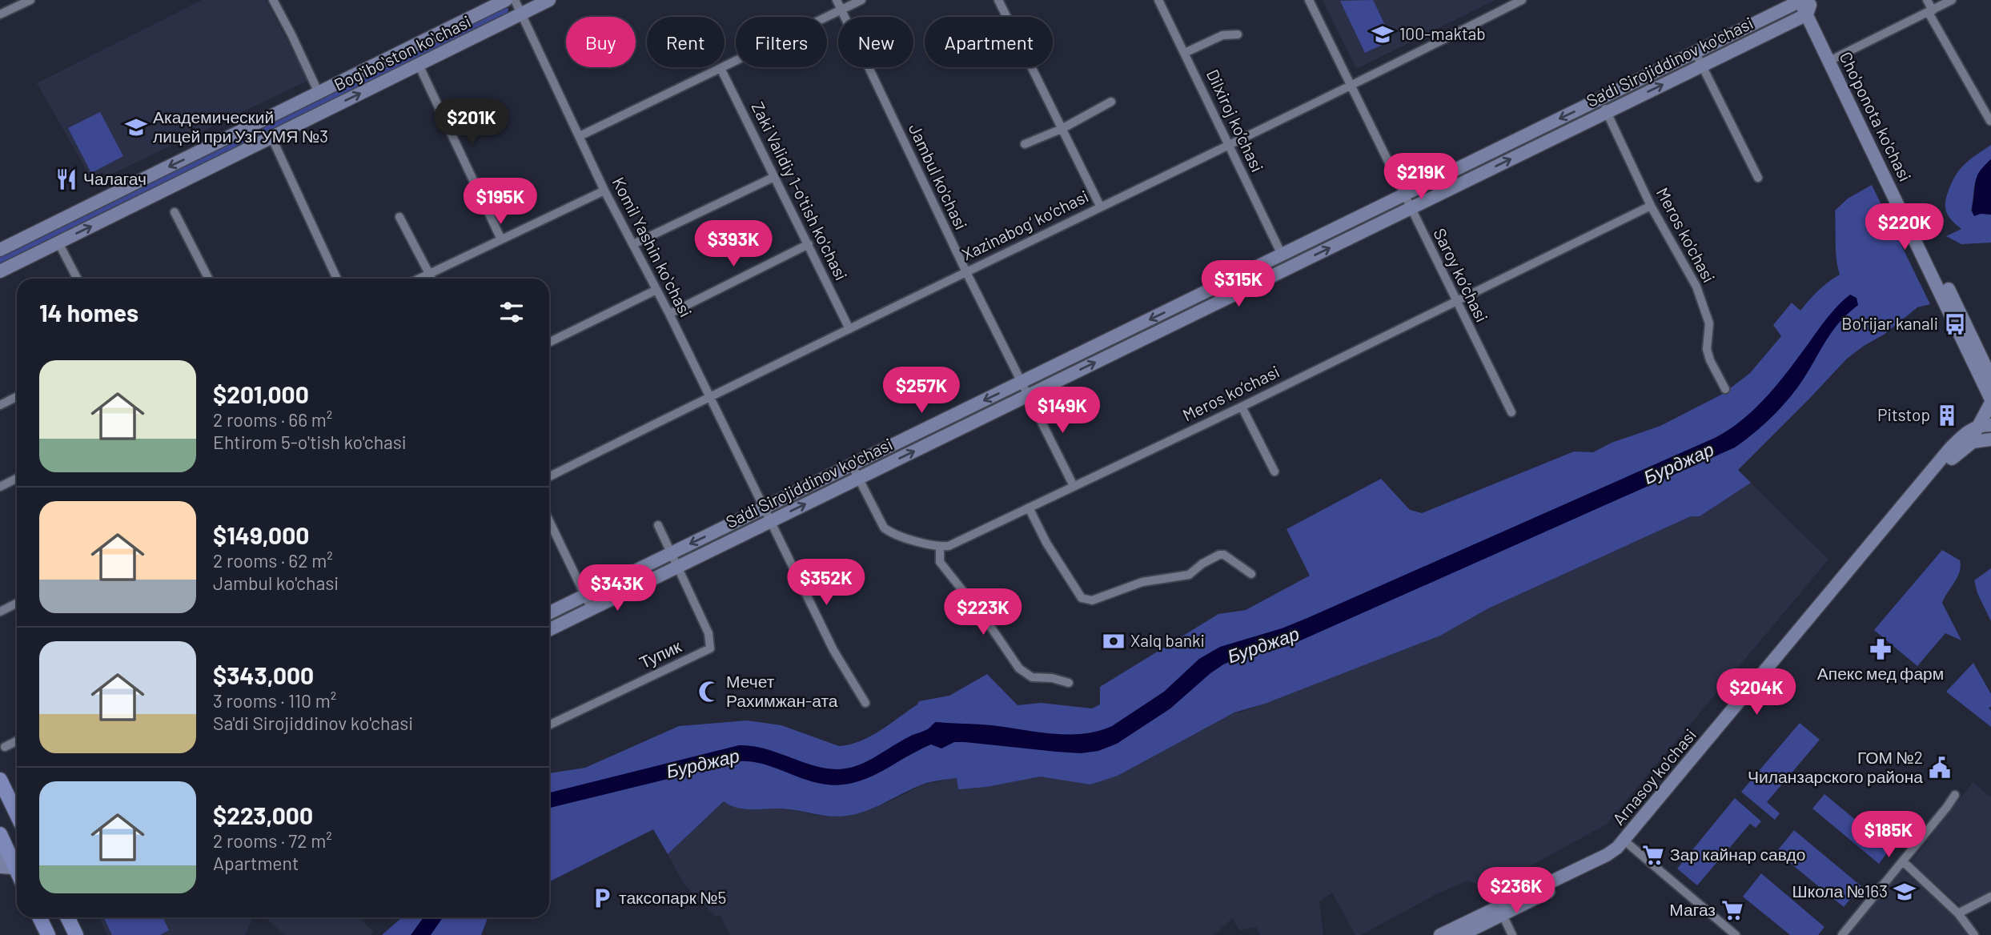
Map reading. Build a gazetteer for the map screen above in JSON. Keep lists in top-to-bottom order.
{
  "streets": {
    "street": [
      "Bogʻiboʻston koʻchasi",
      "Sa'di Sirojiddinov ko'chasi",
      "Cho'ponota ko'chasi",
      "Dilxiroj ko‘chasi",
      "Jambul ko'chasi",
      "Zaki Validiy 1-o'tish ko'chasi",
      "Xazinabog‘ ko‘chasi",
      "Meros ko'chasi",
      "Komil Yashin koʻchasi",
      "Saroy ko‘chasi",
      "Meros ko‘chasi",
      "Тупик",
      "Arnasoy ko'chasi"
    ]
  },
  "crossings": [
    ["Bogʻiboʻston koʻchasi", "Komil Yashin koʻchasi"],
    ["Sa'di Sirojiddinov ko'chasi", "Cho'ponota ko'chasi"],
    ["Sa'di Sirojiddinov ko'chasi", "Dilxiroj ko‘chasi"],
    ["Sa'di Sirojiddinov ko'chasi", "Jambul ko'chasi"],
    ["Sa'di Sirojiddinov ko'chasi", "Meros ko'chasi"],
    ["Sa'di Sirojiddinov ko'chasi", "Komil Yashin koʻchasi"],
    ["Sa'di Sirojiddinov ko'chasi", "Saroy ko‘chasi"],
    ["Sa'di Sirojiddinov ko'chasi", "Тупик"],
    ["Cho'ponota ko'chasi", "Arnasoy ko'chasi"],
    ["Dilxiroj ko‘chasi", "Xazinabog‘ ko‘chasi"],
    ["Jambul ko'chasi", "Xazinabog‘ ko‘chasi"],
    ["Jambul ko'chasi", "Meros ko‘chasi"],
    ["Zaki Validiy 1-o'tish ko'chasi", "Xazinabog‘ ko‘chasi"],
    ["Xazinabog‘ ko‘chasi", "Komil Yashin koʻchasi"],
    ["Xazinabog‘ ko‘chasi", "Saroy ko‘chasi"],
    ["Meros ko'chasi", "Meros ko‘chasi"],
    ["Saroy ko‘chasi", "Meros ko‘chasi"]
  ],
  "water": ["Бурджар"],
  "places": {
    "school or university": ["100-maktab", "Академический лицей при УзГУМЯ №3", "Школа №163"],
    "restaurant": ["Чалагач"],
    "bus stop": ["Bo'rijar kanali"],
    "building": ["Pitstop"],
    "bank": ["Xalq banki"],
    "pharmacy": ["Апекс мед фарм"],
    "mosque": ["Мечет Рахимжан-ата"],
    "public building": ["ГОМ №2 Чиланзарского района"],
    "supermarket": ["Зар кайнар савдо", "Магаз"],
    "parking": ["таксопарк №5"]
  },
  "page": {
    "chip": [
      "Buy",
      "Rent",
      "Filters",
      "New",
      "Apartment"
    ],
    "price": [
      "$201K",
      "$219K",
      "$195K",
      "$220K",
      "$393K",
      "$315K",
      "$257K",
      "$149K",
      "$352K",
      "$343K",
      "$223K",
      "$204K",
      "$185K",
      "$236K"
    ],
    "heading": "14 homes",
    "list": [
      {
        "name": "$201,000",
        "note": "2 rooms · 66 m² · Ehtirom 5-o'tish ko'chasi"
      },
      {
        "name": "$149,000",
        "note": "2 rooms · 62 m² · Jambul ko'chasi"
      },
      {
        "name": "$343,000",
        "note": "3 rooms · 110 m² · Sa'di Sirojiddinov ko'chasi"
      },
      {
        "name": "$223,000",
        "note": "2 rooms · 72 m² · Apartment"
      }
    ]
  }
}
